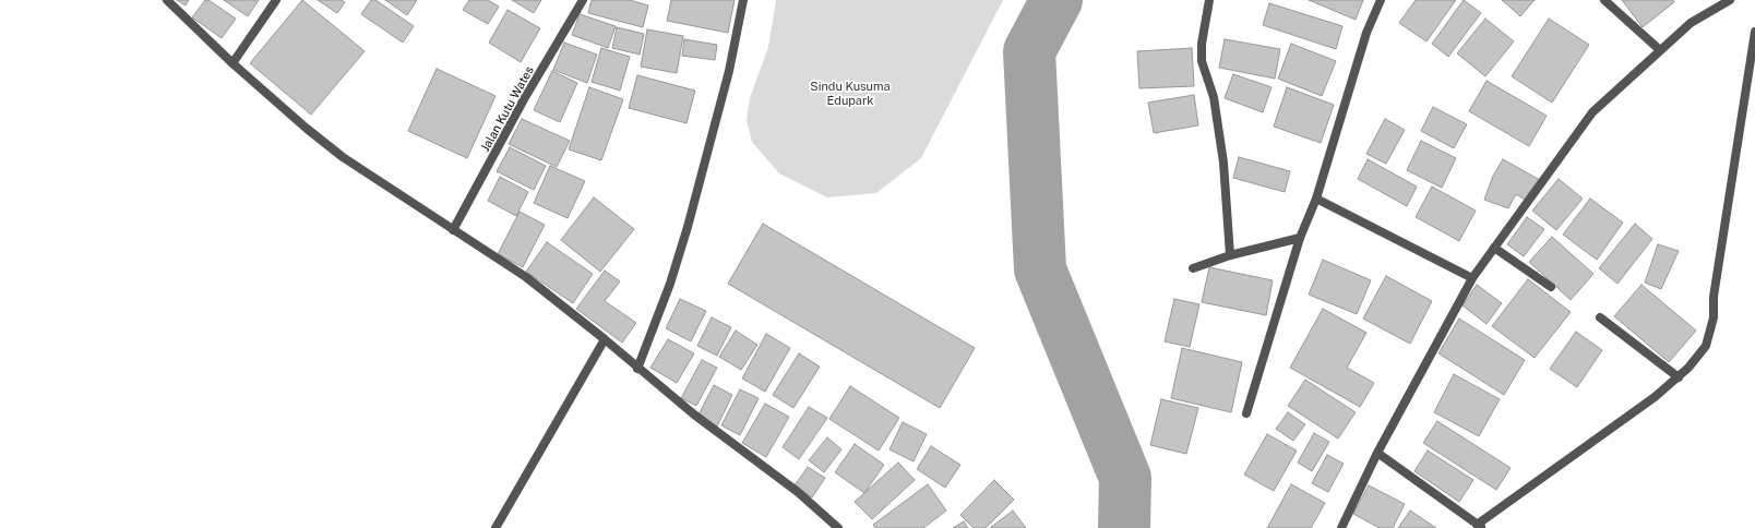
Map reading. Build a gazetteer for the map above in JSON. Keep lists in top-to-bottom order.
{
  "streets": {
    "street": ["Jalan Kutu Wates"]
  },
  "parks": ["Sindu Kusuma Edupark"]
}
